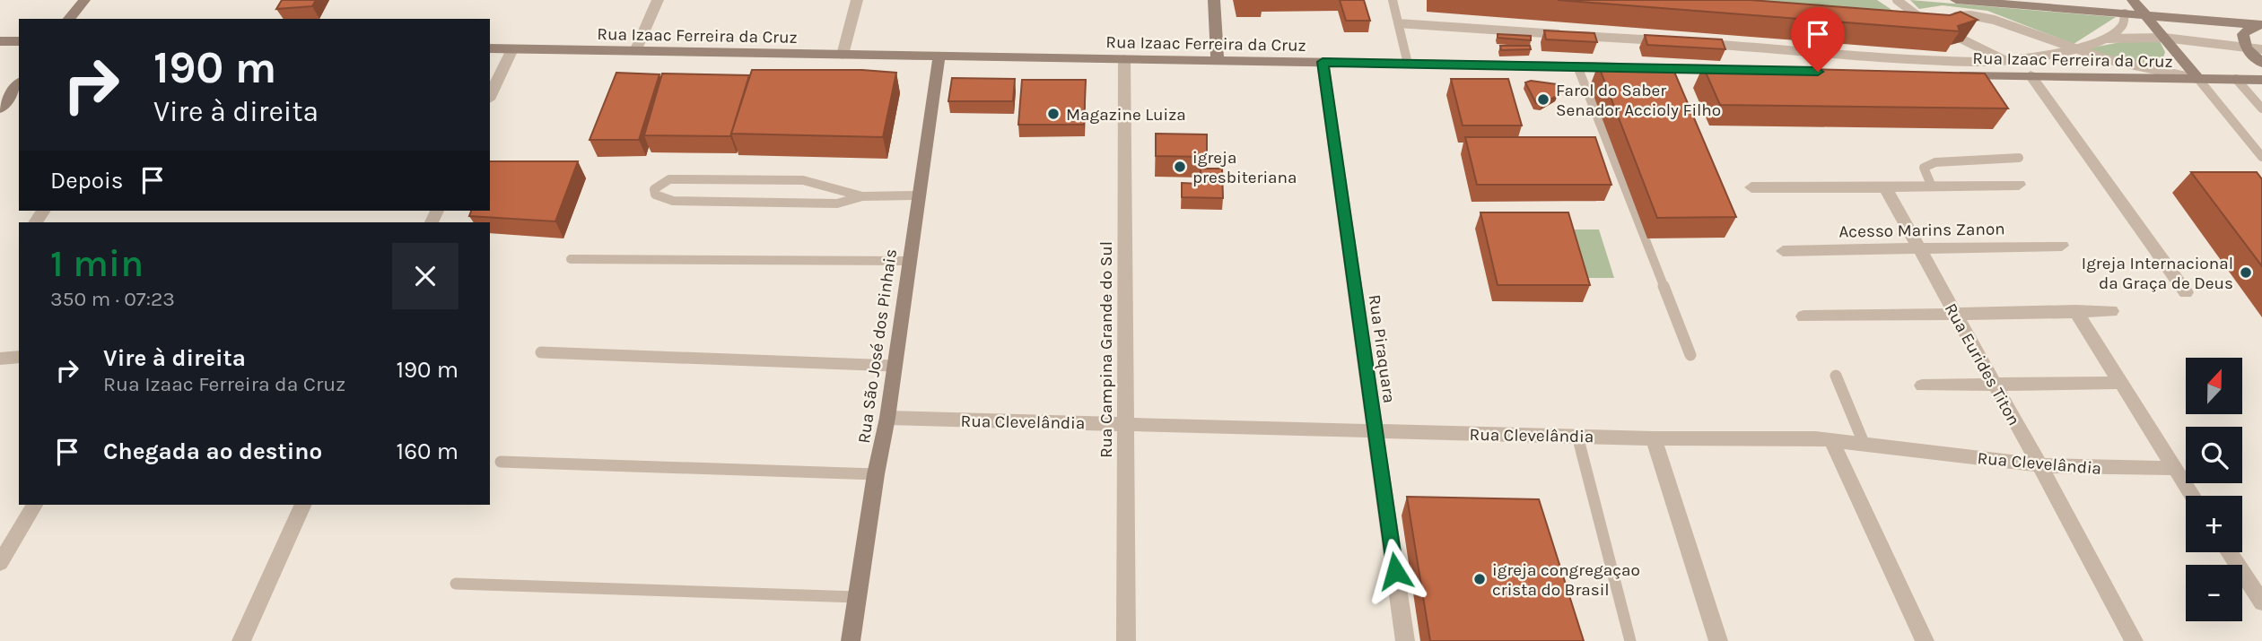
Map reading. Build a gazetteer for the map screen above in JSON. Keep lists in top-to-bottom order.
{
  "streets": {
    "main road": ["Rua Izaac Ferreira da Cruz", "Rua São José dos Pinhais"],
    "street": [
      "Acesso Marins Zanon",
      "Rua Piraquara",
      "Rua Campina Grande do Sul",
      "Rua Eurides Titon",
      "Rua Clevelândia"
    ]
  },
  "crossings": [
    ["Rua Izaac Ferreira da Cruz", "Rua São José dos Pinhais"],
    ["Rua Izaac Ferreira da Cruz", "Rua Piraquara"],
    ["Rua Izaac Ferreira da Cruz", "Rua Campina Grande do Sul"],
    ["Acesso Marins Zanon", "Rua Eurides Titon"],
    ["Rua São José dos Pinhais", "Rua Clevelândia"],
    ["Rua Piraquara", "Rua Clevelândia"],
    ["Rua Campina Grande do Sul", "Rua Clevelândia"],
    ["Rua Eurides Titon", "Rua Clevelândia"]
  ],
  "places": [
    "Farol do Saber Senador Accioly Filho",
    "Magazine Luiza",
    "igreja presbiteriana",
    "Igreja Internacional da Graça de Deus",
    "igreja congregaçao crista do Brasil"
  ],
  "north": "top",
  "page": {
    "turn": ["190 m", "Vire à direita"],
    "then": "Depois",
    "heading": ["1 min", "350 m · 07:23"],
    "list": [
      {
        "name": "Vire à direita",
        "note": "Rua Izaac Ferreira da Cruz",
        "value": "190 m"
      },
      {
        "name": "Chegada ao destino",
        "value": "160 m"
      }
    ],
    "map_buttons": ["+", "−"]
  }
}
